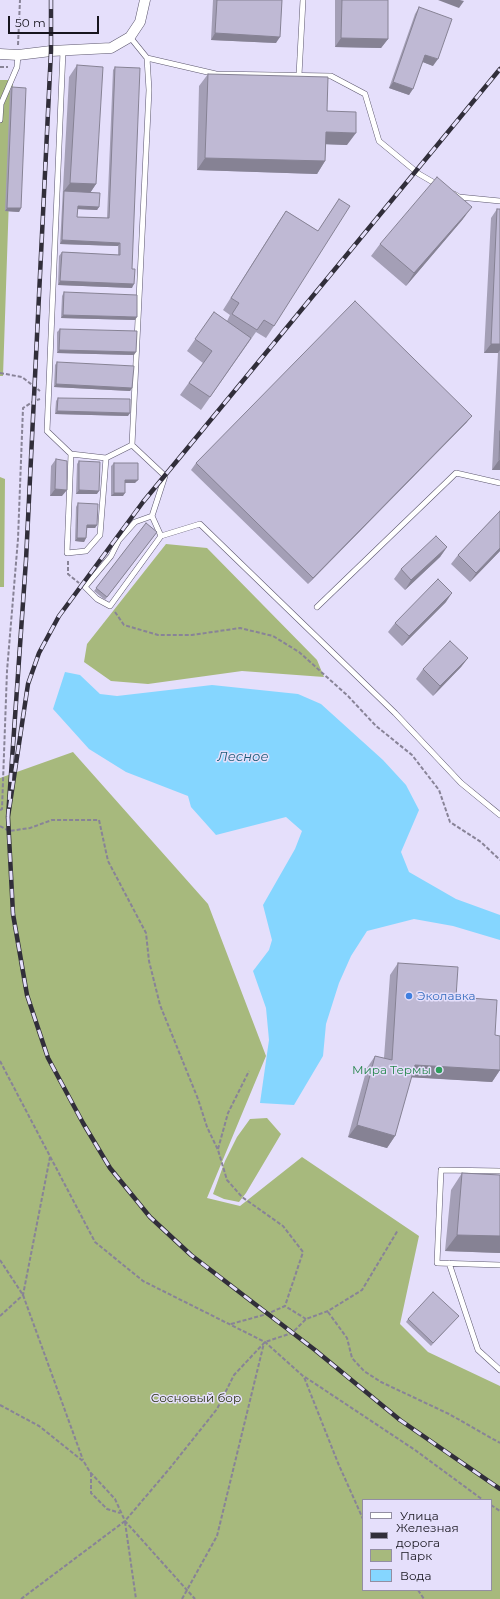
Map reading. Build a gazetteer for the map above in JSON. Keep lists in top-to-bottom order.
{
  "water": ["Лесное"],
  "parks": ["Сосновый бор"],
  "places": ["Эколавка", "Мира Термы"],
  "legend": [
    "Улица",
    "Железная дорога",
    "Парк",
    "Вода"
  ],
  "scale_bar": "50 m"
}
